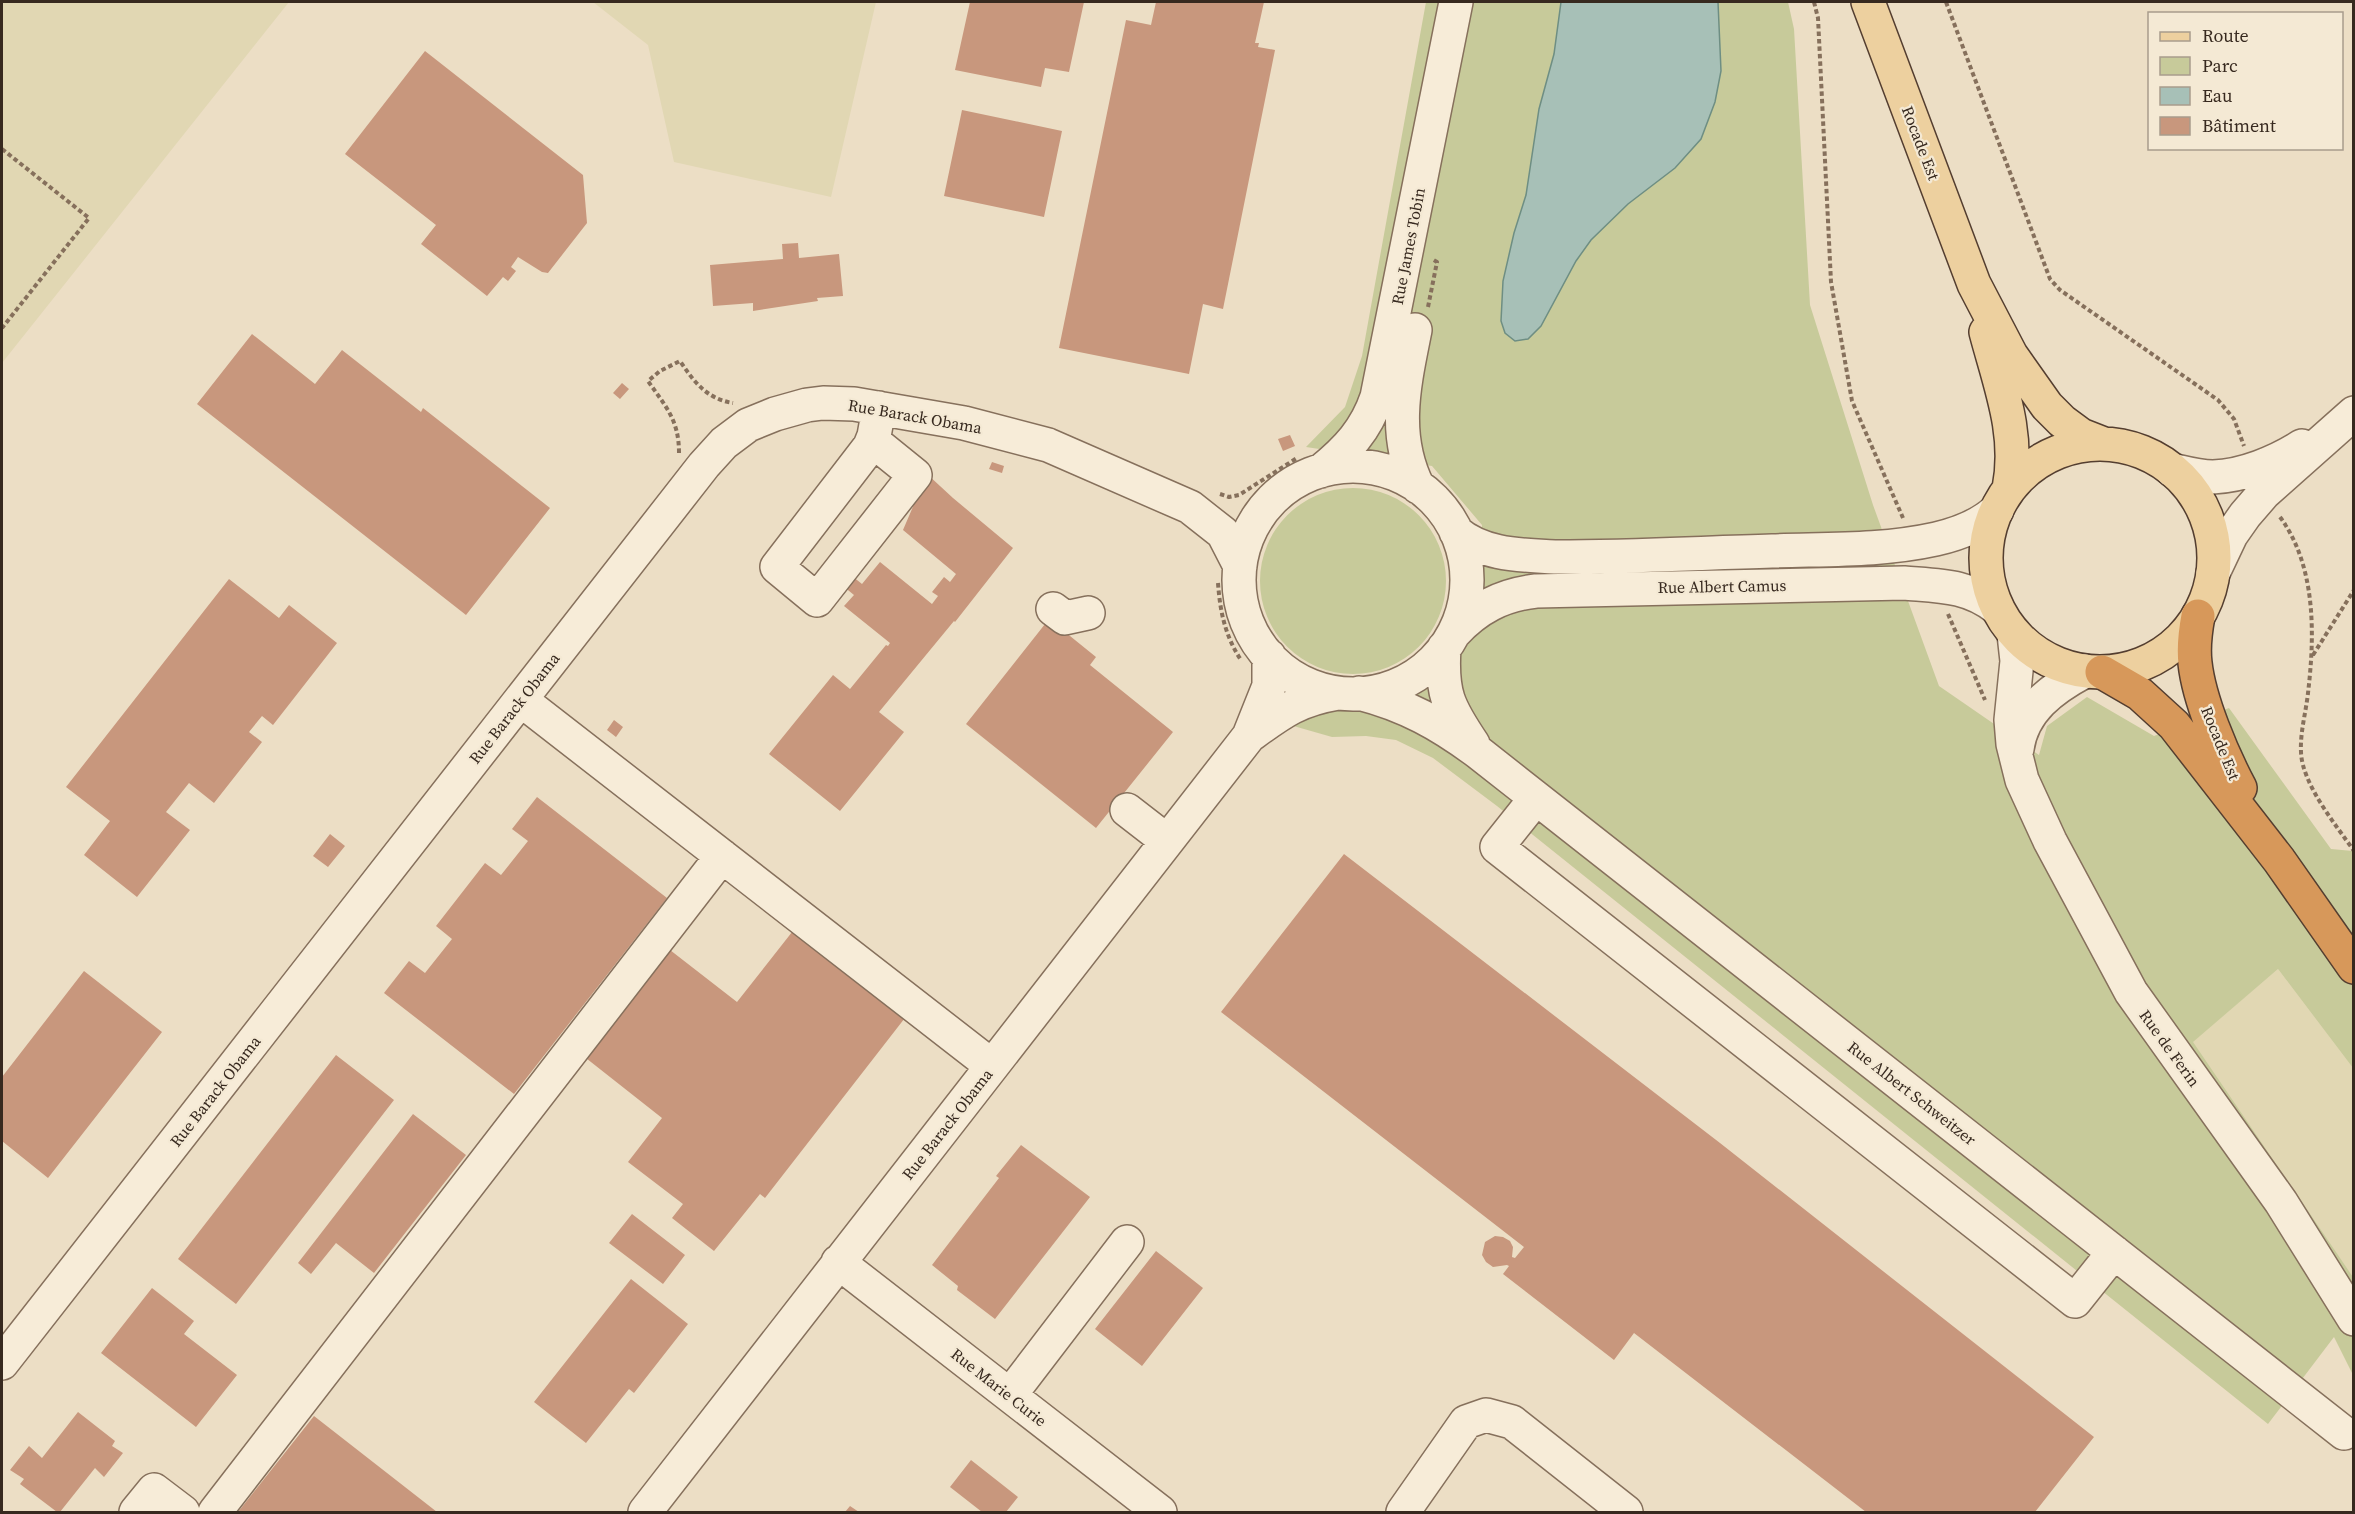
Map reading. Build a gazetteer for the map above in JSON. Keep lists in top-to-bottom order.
{
  "streets": {
    "highway": ["Rocade Est"],
    "street": [
      "Rue James Tobin",
      "Rue Barack Obama",
      "Rue Albert Camus",
      "Rue de Ferin",
      "Rue Albert Schweitzer",
      "Rue Marie Curie"
    ]
  },
  "crossings": [
    ["Rocade Est", "Rue Albert Camus"],
    ["Rocade Est", "Rue de Ferin"],
    ["Rue Barack Obama", "Rue Albert Camus"],
    ["Rue Barack Obama", "Rue Albert Schweitzer"],
    ["Rue Barack Obama", "Rue Marie Curie"],
    ["Rue Albert Camus", "Rue de Ferin"],
    ["Rue Albert Camus", "Rue Albert Schweitzer"]
  ],
  "legend": [
    "Route",
    "Parc",
    "Eau",
    "Bâtiment"
  ]
}
